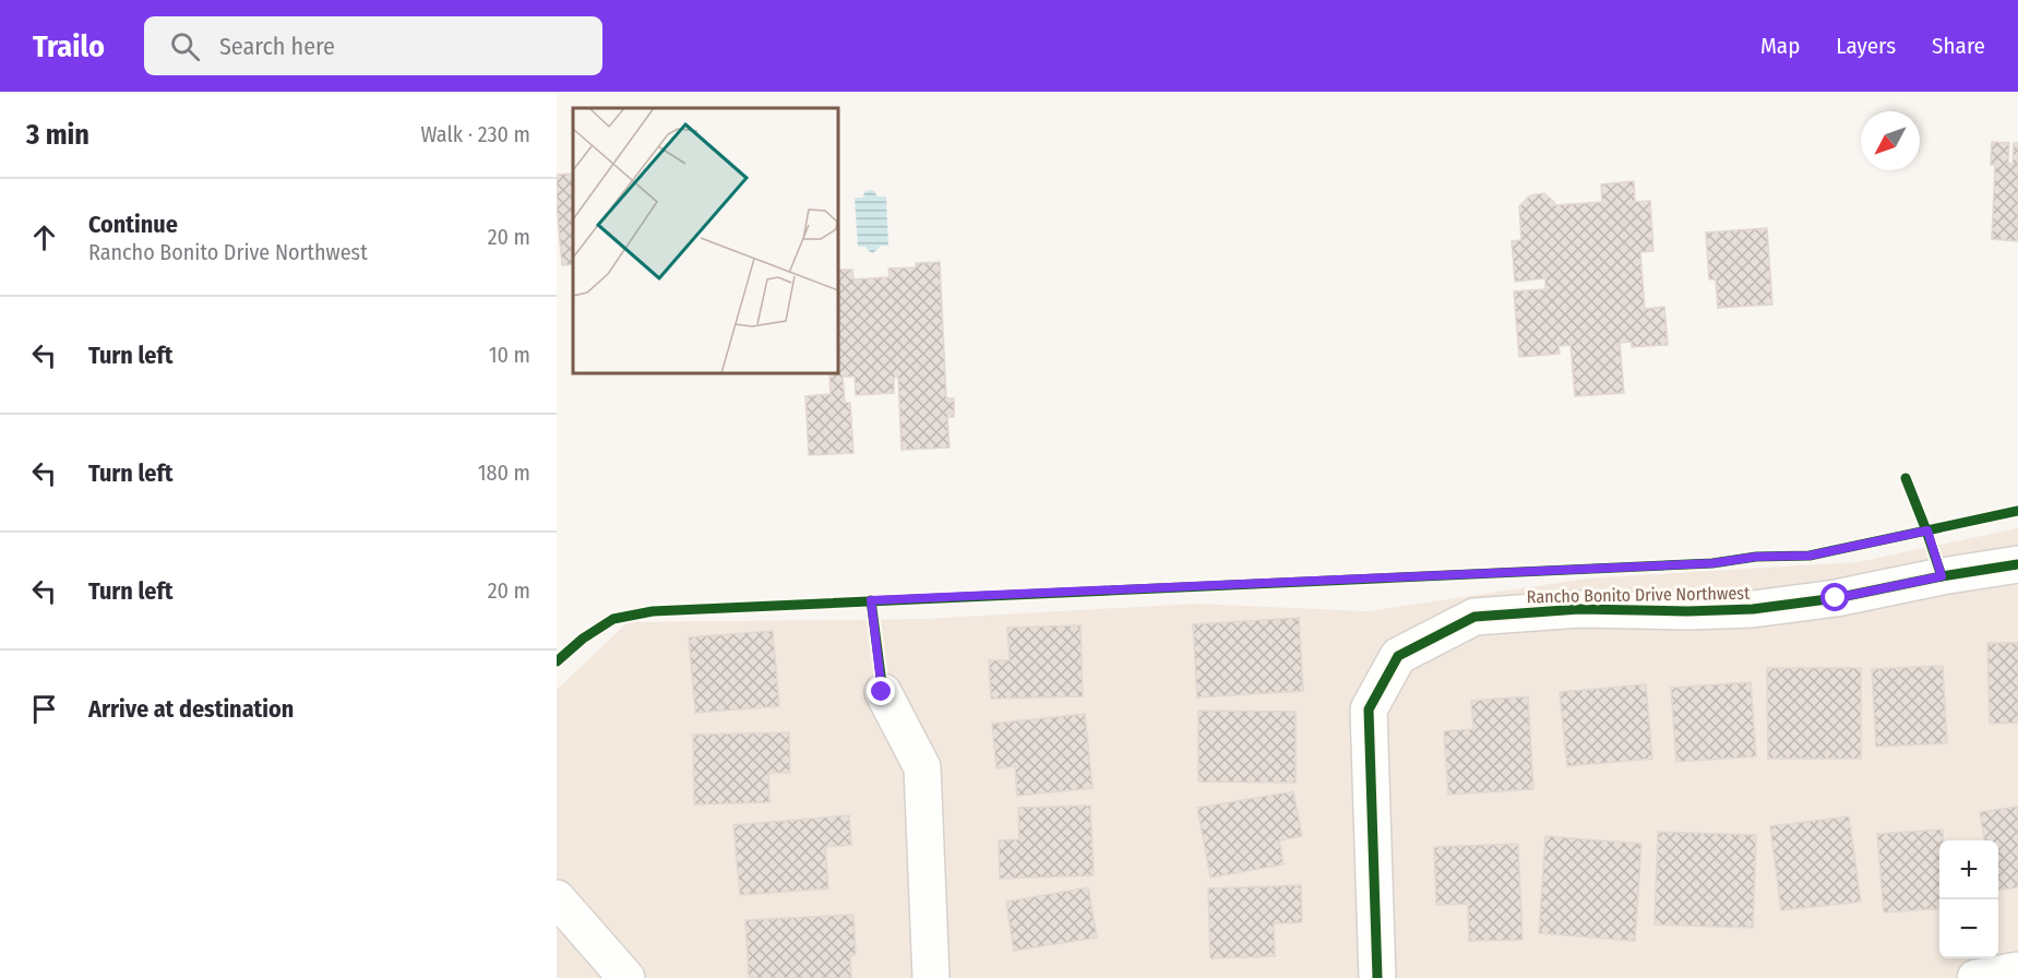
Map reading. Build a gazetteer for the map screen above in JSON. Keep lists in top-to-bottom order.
{
  "streets": {
    "street": ["Rancho Bonito Drive Northwest"]
  },
  "north": "bottom left",
  "page": {
    "header": "Trailo",
    "search": "Search here",
    "nav": ["Map", "Layers", "Share"],
    "heading": ["3 min", "Walk · 230 m"],
    "list": [
      ["Continue", "Rancho Bonito Drive Northwest", "20 m"],
      ["Turn left", "10 m"],
      ["Turn left", "180 m"],
      ["Turn left", "20 m"],
      "Arrive at destination"
    ],
    "map_buttons": ["+", "−"]
  }
}
